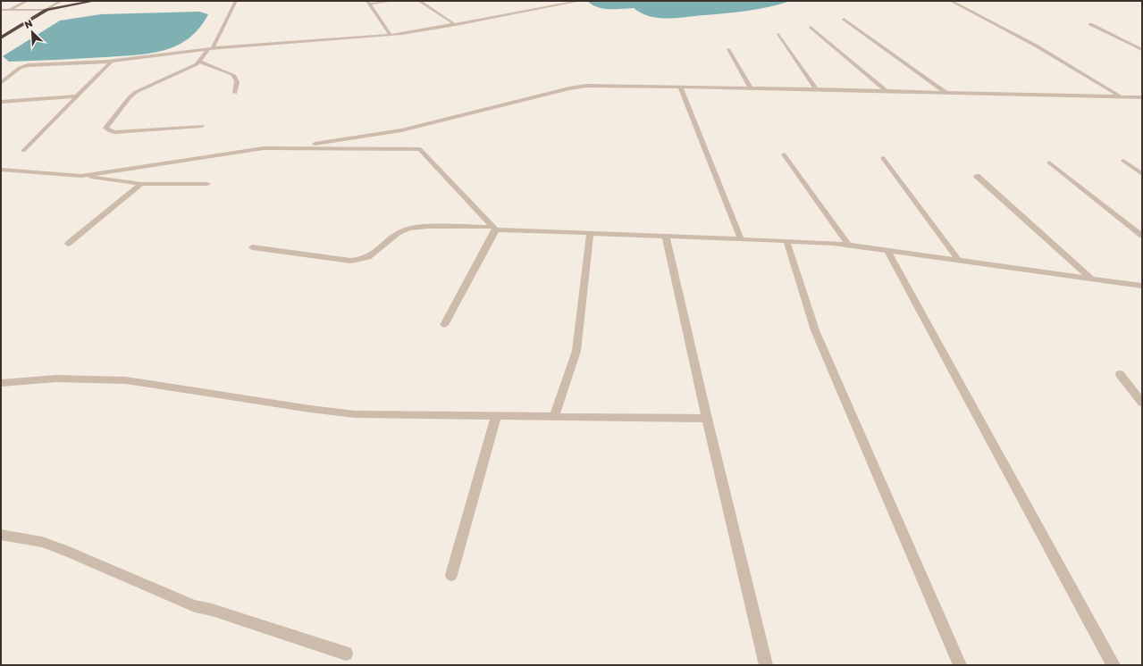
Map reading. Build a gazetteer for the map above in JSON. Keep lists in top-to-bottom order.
{
  "north": "top left"
}
